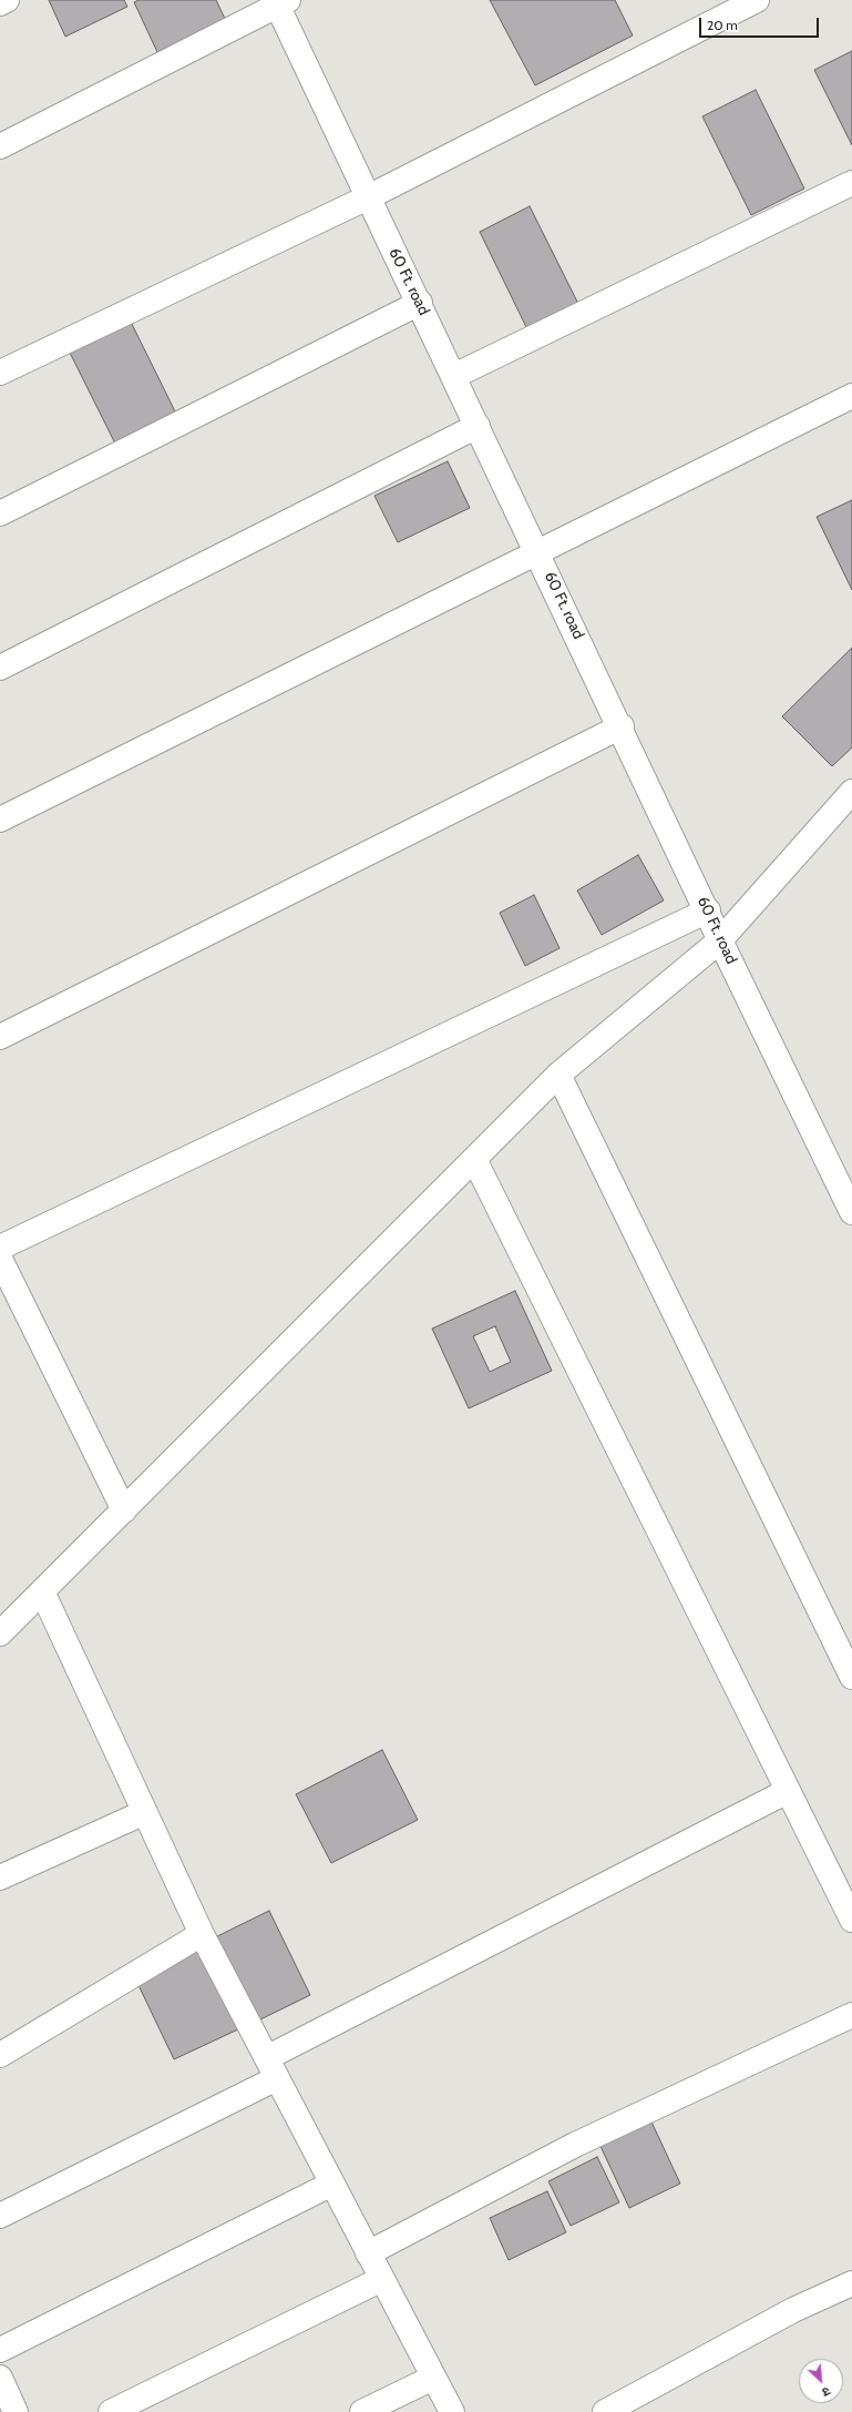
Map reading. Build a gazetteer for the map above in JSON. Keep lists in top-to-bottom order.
{
  "streets": {
    "street": ["60 Ft. road"]
  },
  "scale_bar": "20 m",
  "north": "bottom right"
}
